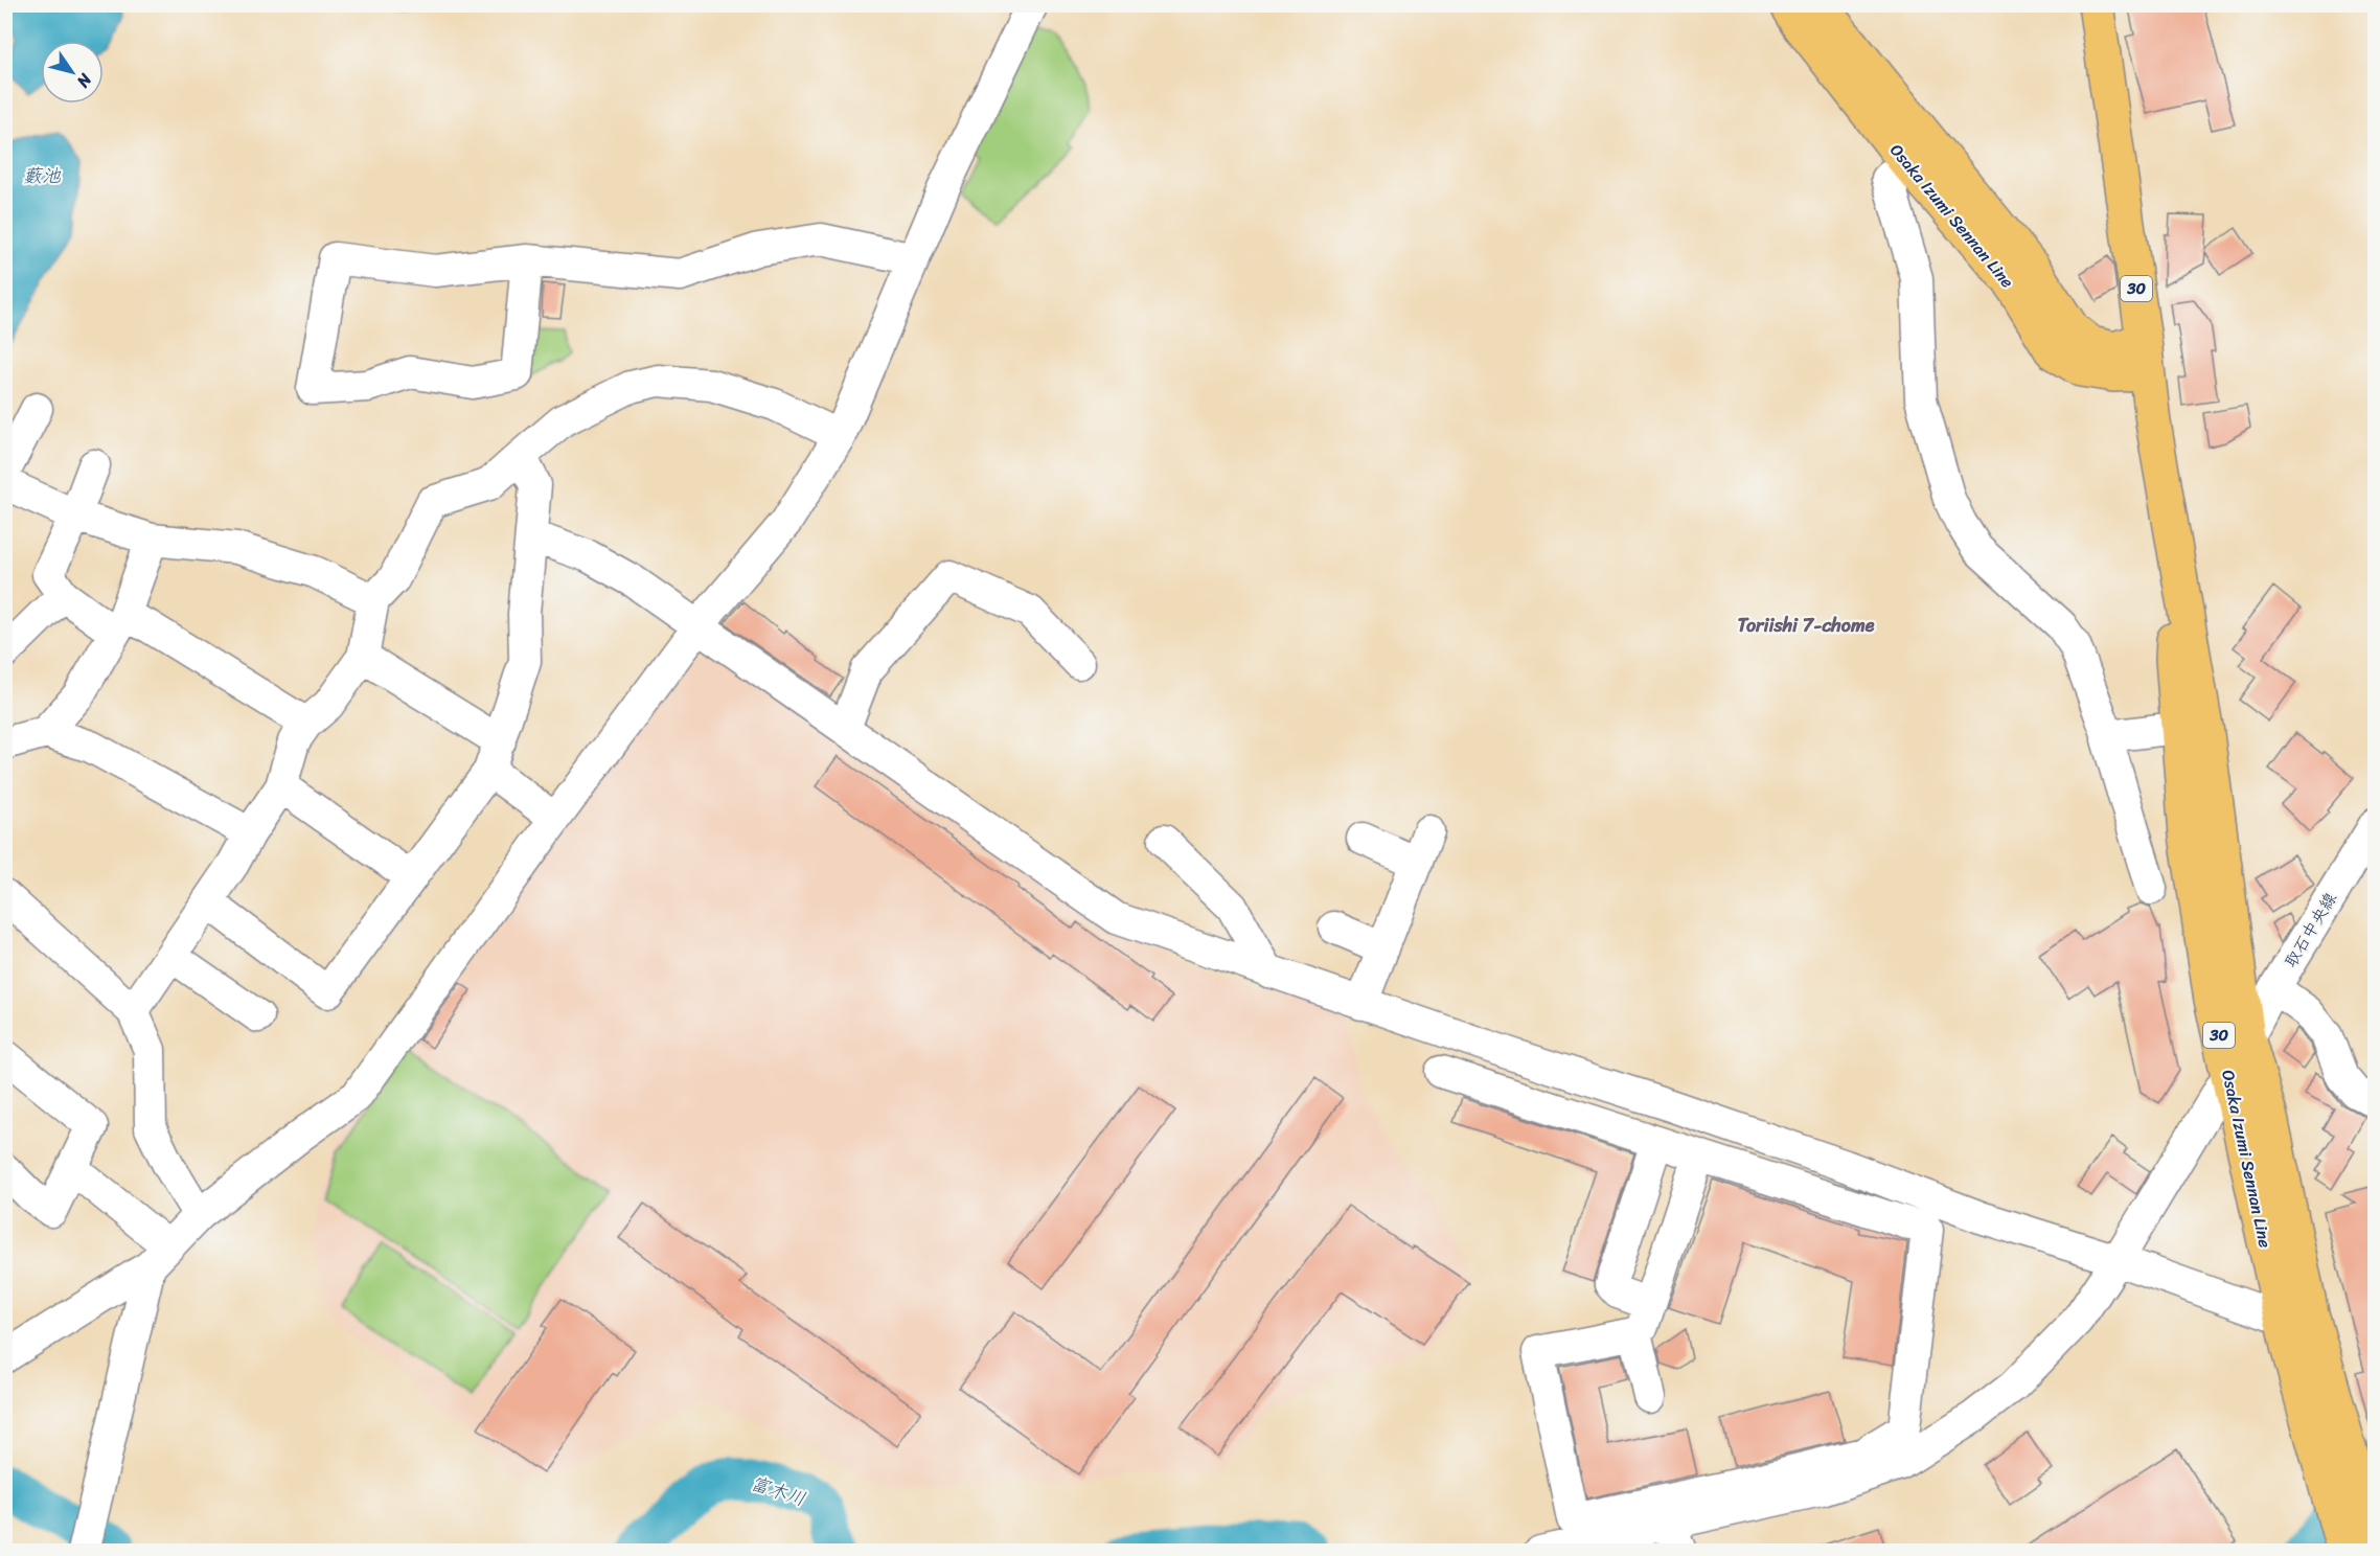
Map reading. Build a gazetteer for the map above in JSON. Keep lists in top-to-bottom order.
{
  "streets": {
    "main road": ["Osaka Izumi Sennan Line", "30"],
    "street": ["取石中央線"]
  },
  "crossings": [
    ["Osaka Izumi Sennan Line", "取石中央線"]
  ],
  "districts": ["Toriishi 7-chome"],
  "water": ["藪池", "富木川"],
  "north": "bottom right"
}
